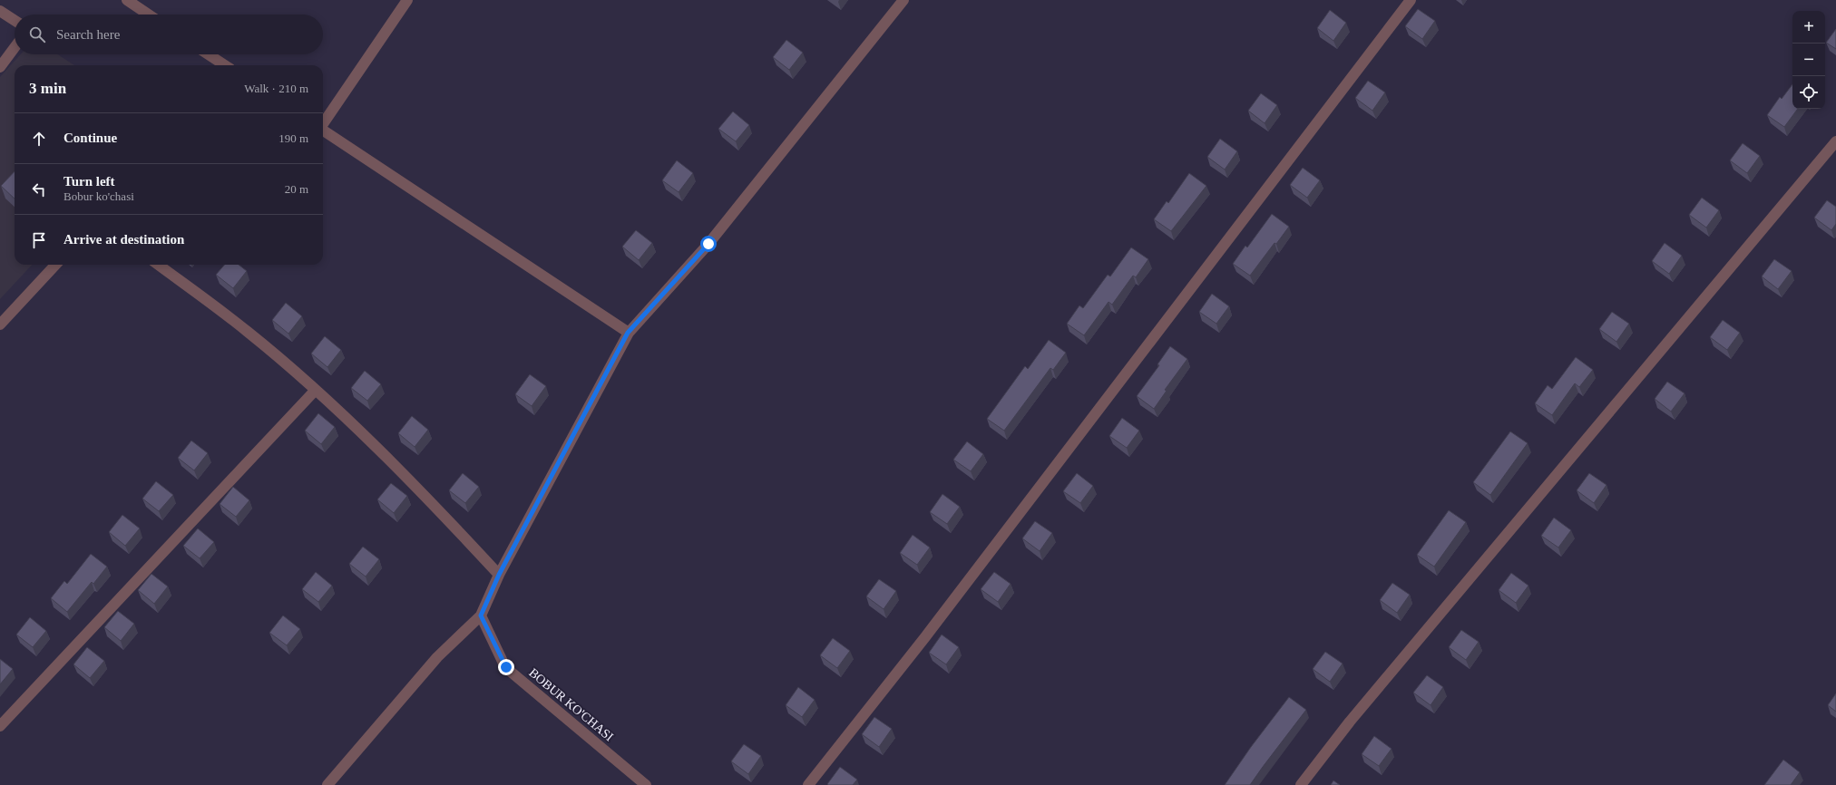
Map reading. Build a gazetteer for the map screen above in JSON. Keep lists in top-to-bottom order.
{
  "streets": {
    "street": ["BOBUR KO'CHASI"]
  },
  "page": {
    "map_buttons": ["+", "−"],
    "search": "Search here",
    "heading": ["3 min", "Walk · 210 m"],
    "list": [
      ["Continue", "190 m"],
      ["Turn left", "Bobur ko'chasi", "20 m"],
      "Arrive at destination"
    ]
  }
}
